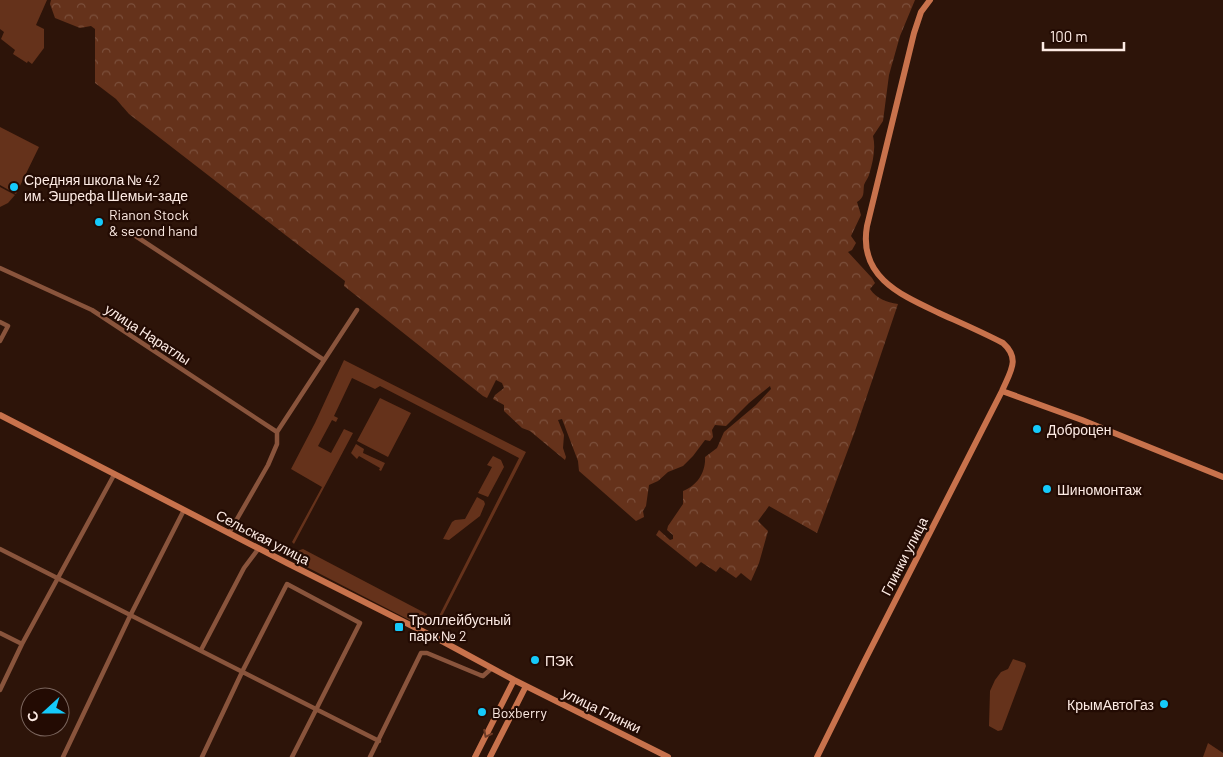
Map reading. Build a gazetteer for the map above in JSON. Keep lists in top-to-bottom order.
{
  "streets": {
    "main road": ["Сельская улица", "Глинки улица", "улица Глинки"],
    "street": ["улица Наратлы"]
  },
  "crossings": [
    ["Сельская улица", "улица Глинки"]
  ],
  "places": {
    "other": [
      "Средняя школа № 42 им. Эшрефа Шемьи-заде",
      "Rianon Stock & second hand",
      "Доброцен",
      "Шиномонтаж",
      "ПЭК",
      "КрымАвтоГаз",
      "Boxberry"
    ],
    "transit": ["Троллейбусный парк № 2"]
  },
  "scale_bar": "100 m",
  "north": "left"
}
